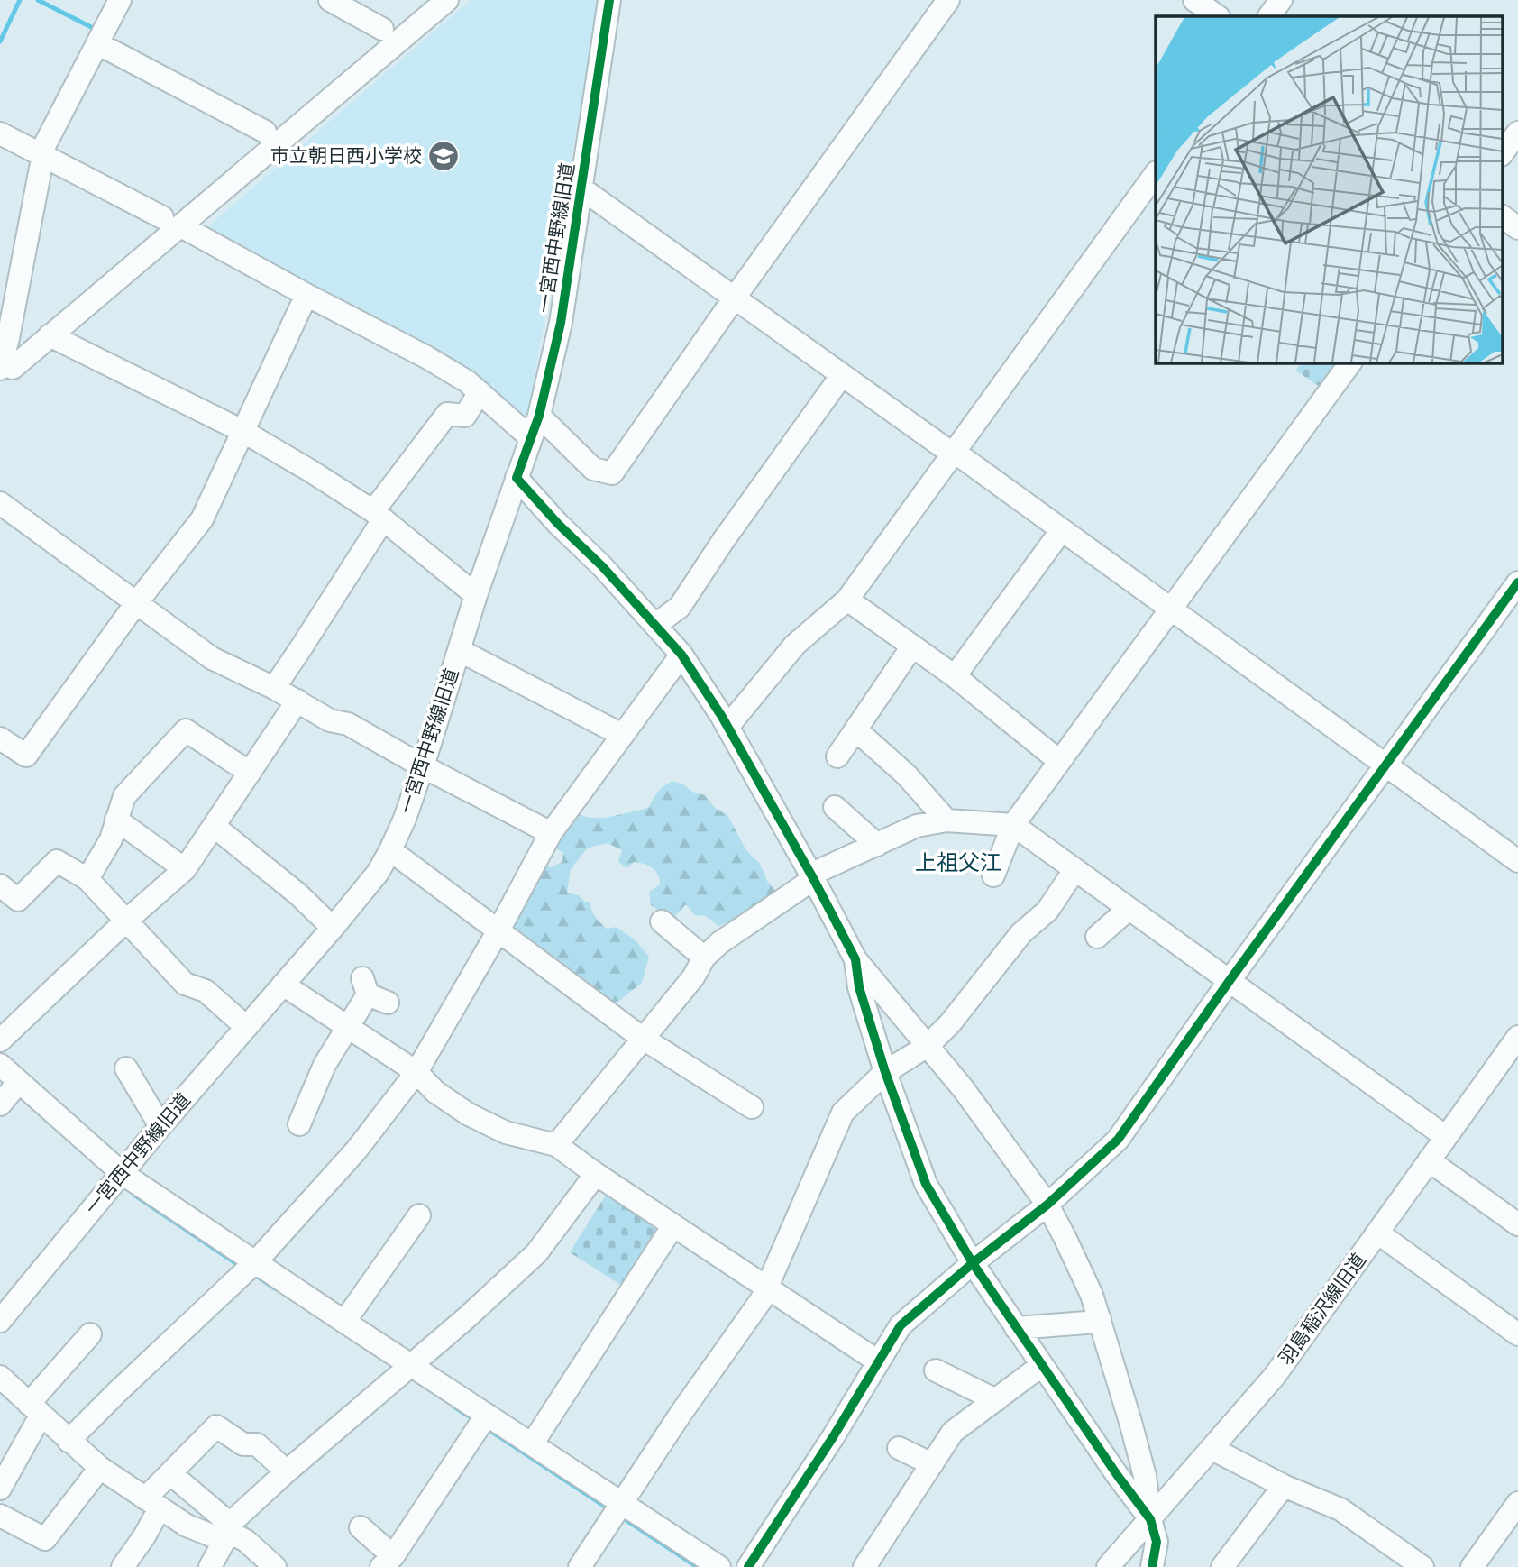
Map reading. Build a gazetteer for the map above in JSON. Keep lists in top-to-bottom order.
{
  "streets": {
    "street": ["一宮西中野線旧道", "羽島稲沢線旧道"]
  },
  "districts": ["上祖父江"],
  "places": {
    "school or university": ["市立朝日西小学校"]
  }
}
